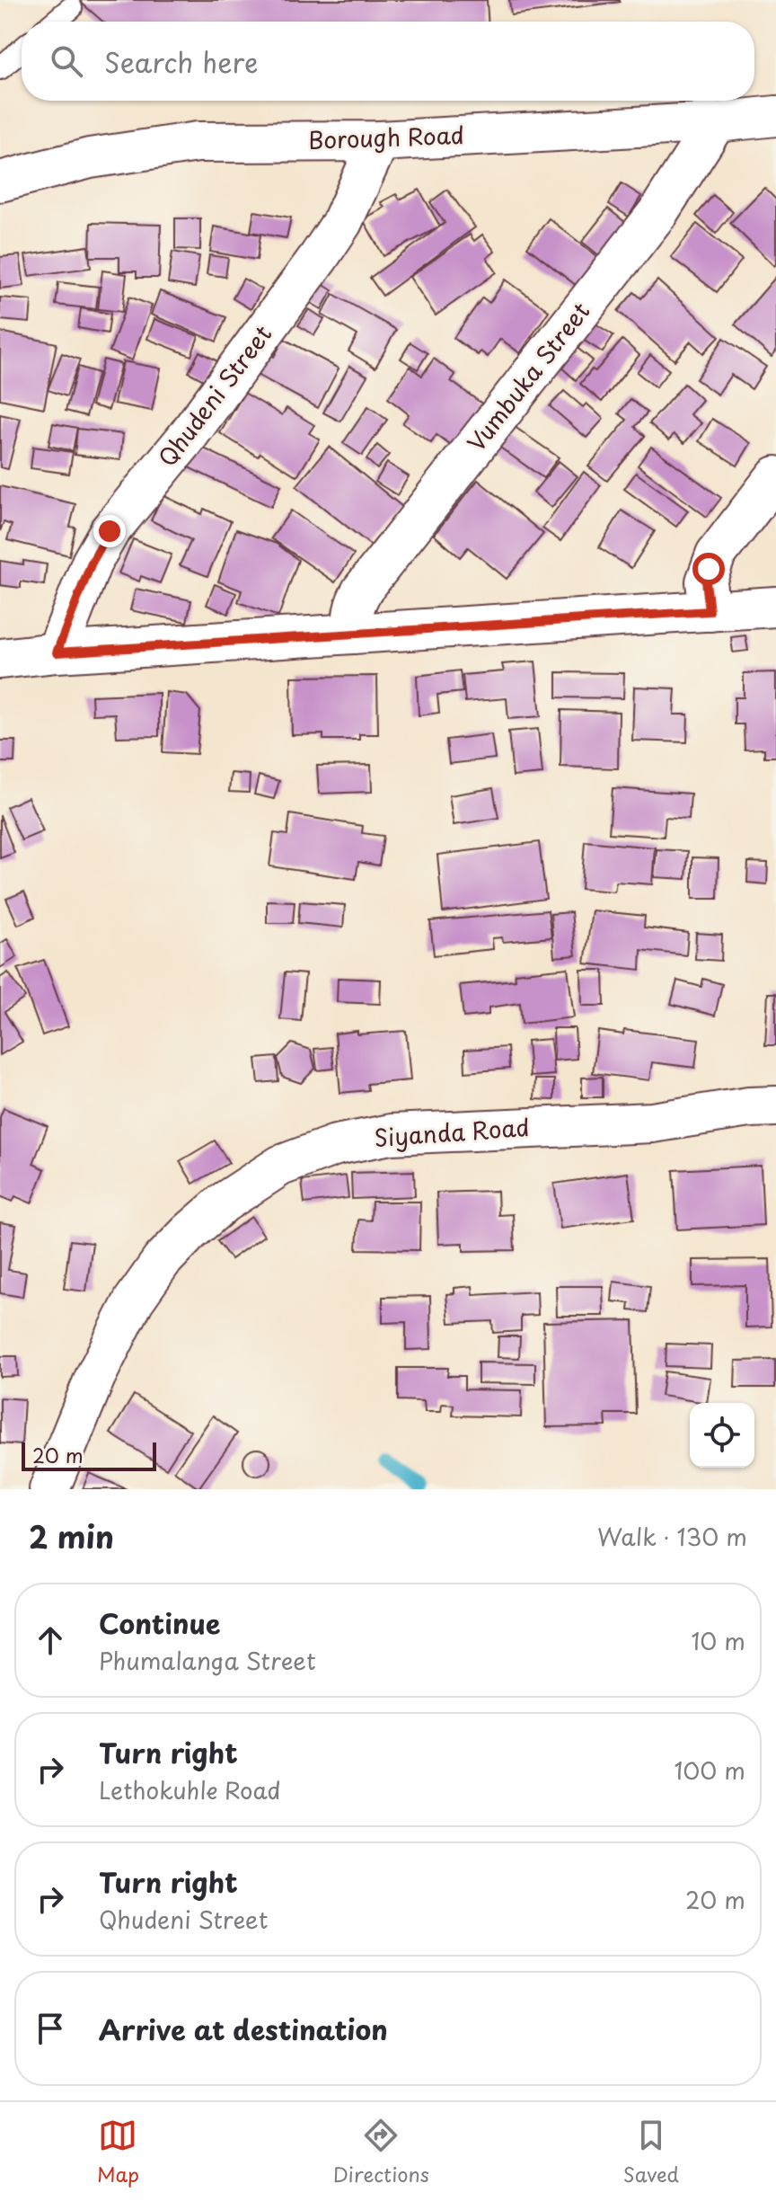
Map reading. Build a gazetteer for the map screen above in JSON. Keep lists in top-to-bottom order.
{
  "streets": {
    "street": [
      "Borough Road",
      "Vumbuka Street",
      "Qhudeni Street",
      "Siyanda Road"
    ]
  },
  "crossings": [
    ["Borough Road", "Vumbuka Street"],
    ["Borough Road", "Qhudeni Street"]
  ],
  "scale_bar": "20 m",
  "page": {
    "search": "Search here",
    "scale": "20 m",
    "heading": ["2 min", "Walk · 130 m"],
    "list": [
      ["Continue", "Phumalanga Street", "10 m"],
      ["Turn right", "Lethokuhle Road", "100 m"],
      ["Turn right", "Qhudeni Street", "20 m"],
      "Arrive at destination"
    ],
    "nav": ["Map", "Directions", "Saved"]
  }
}
